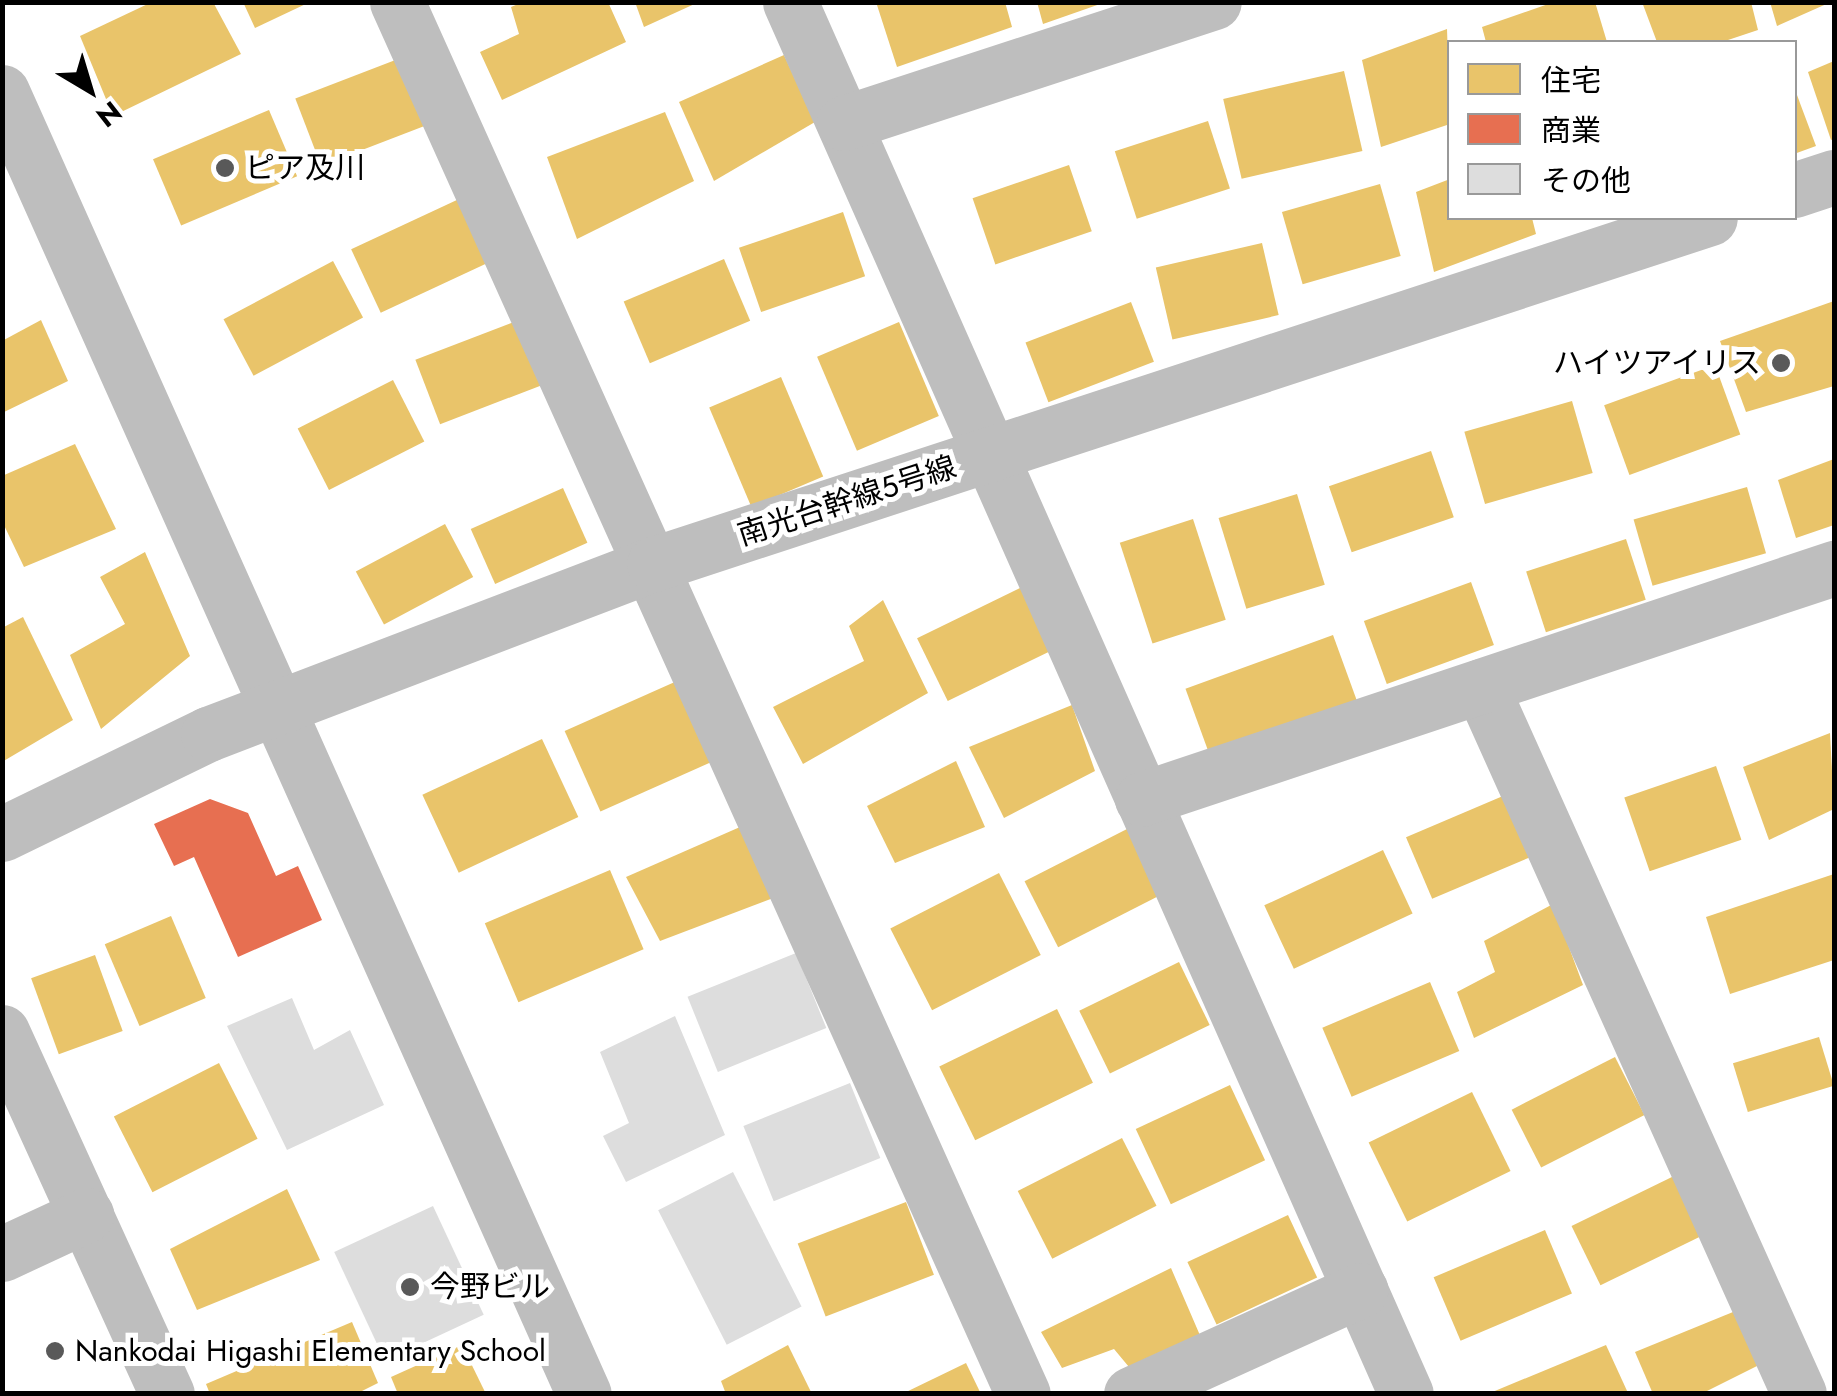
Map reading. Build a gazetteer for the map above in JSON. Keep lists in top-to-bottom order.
{
  "streets": {
    "street": ["南光台幹線５号線"]
  },
  "places": [
    "ピア及川",
    "ハイツアイリス",
    "今野ビル",
    "Nankodai Higashi Elementary School"
  ],
  "legend": ["住宅", "商業", "その他"],
  "north": "bottom right"
}
